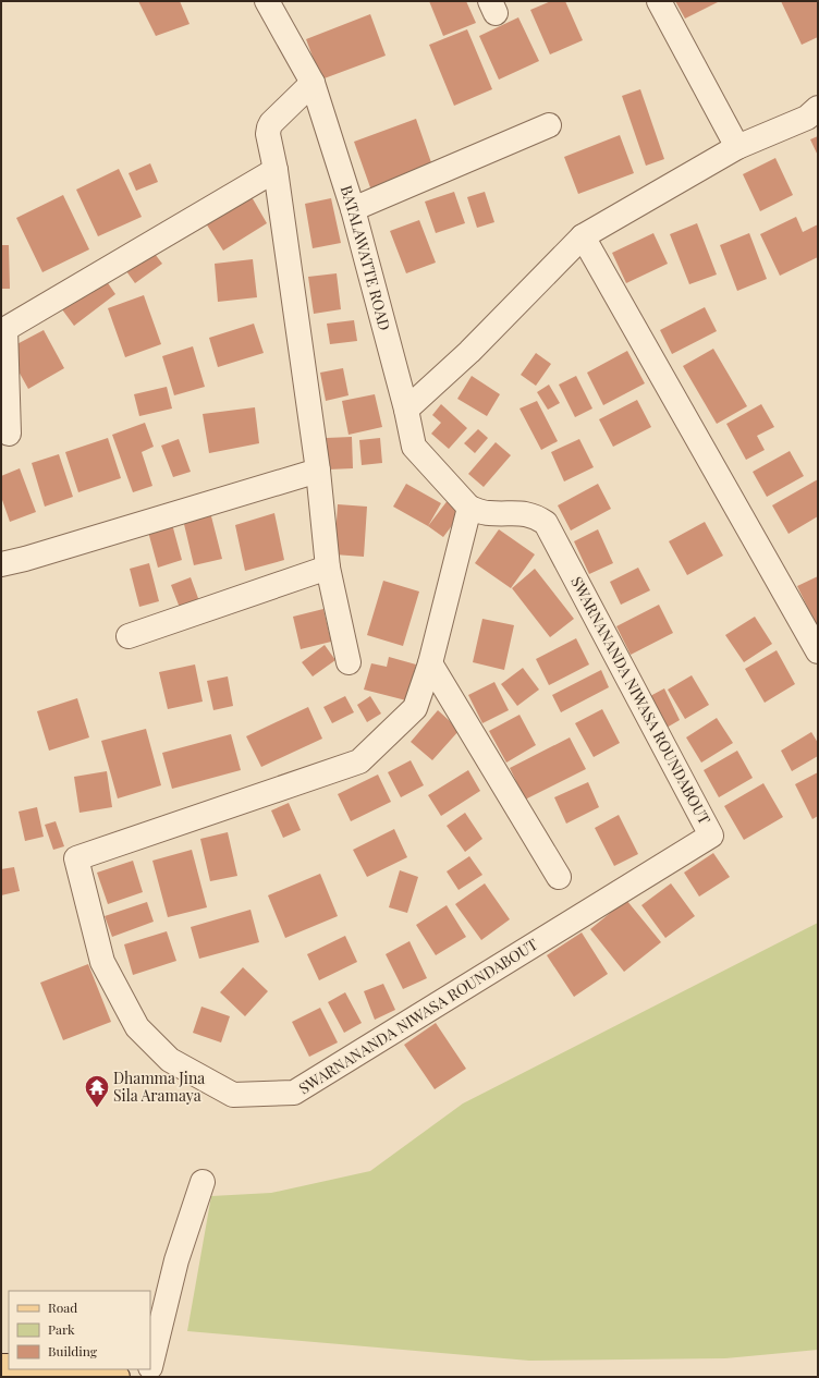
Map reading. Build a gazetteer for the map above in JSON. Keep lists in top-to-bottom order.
{
  "streets": {
    "street": ["BATALAWATTE ROAD", "SWARNANANDA NIWASA ROUNDABOUT"]
  },
  "crossings": [
    ["BATALAWATTE ROAD", "SWARNANANDA NIWASA ROUNDABOUT"]
  ],
  "places": {
    "temple": ["Dhamma Jina Sila Aramaya"]
  },
  "legend": ["Road", "Park", "Building"]
}
